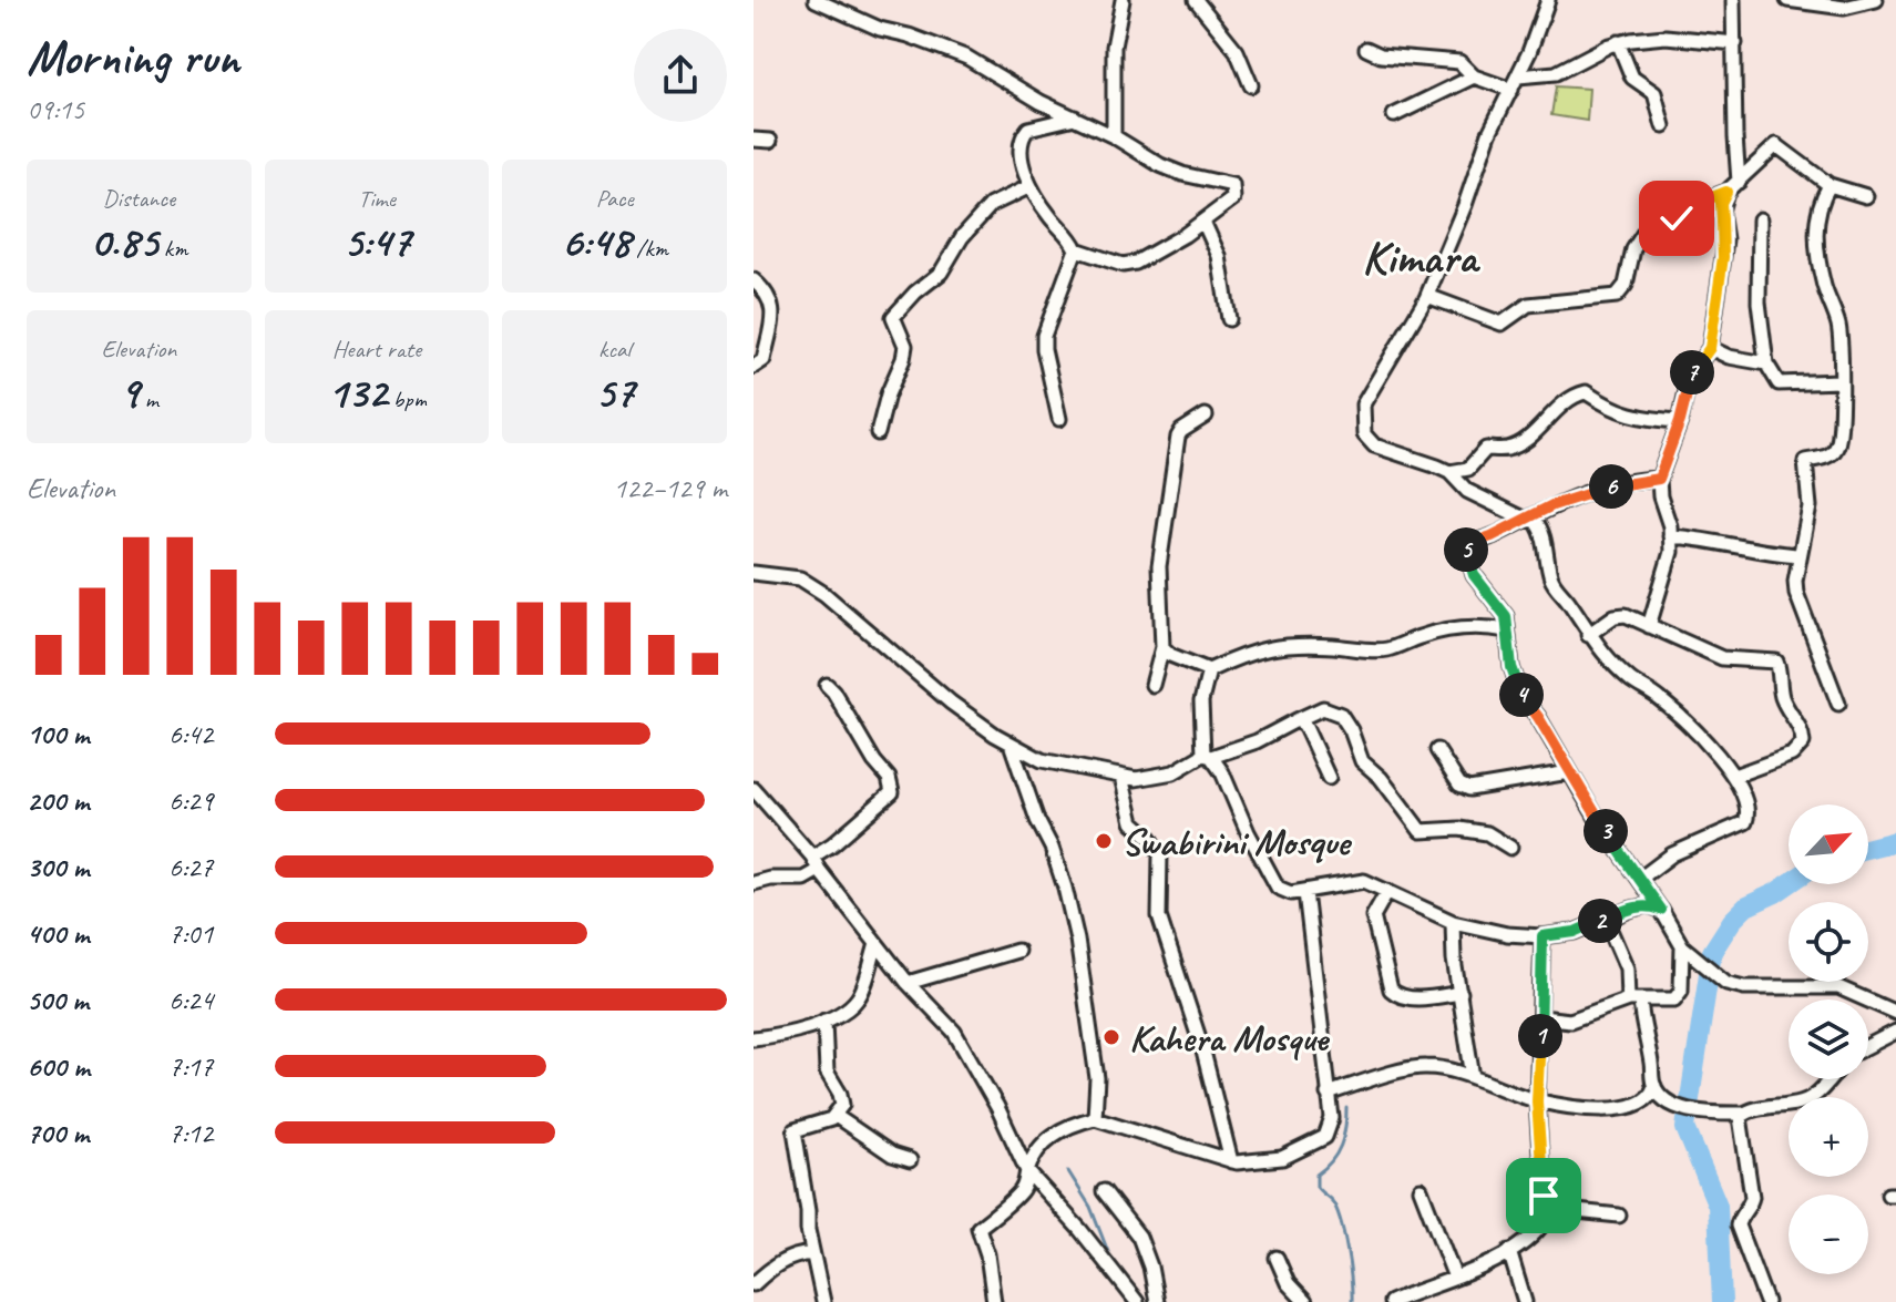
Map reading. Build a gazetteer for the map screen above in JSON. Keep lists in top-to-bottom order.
{
  "districts": ["Kimara"],
  "places": ["Swabirini Mosque", "Kahera Mosque"],
  "north": "top right",
  "page": {
    "heading": ["Morning run", "09:15"],
    "stats": [
      ["Distance", "0.85 km"],
      ["Time", "5:47"],
      ["Pace", "6:48 /km"],
      ["Elevation", "9 m"],
      ["Heart rate", "132 bpm"],
      ["kcal", "57"]
    ],
    "pins": [
      "7",
      "6",
      "5",
      "4",
      "3",
      "2",
      "1"
    ],
    "chart": ["Elevation", "122–129 m"],
    "list": [
      {
        "name": "100 m",
        "note": "6:42"
      },
      {
        "name": "200 m",
        "note": "6:29"
      },
      {
        "name": "300 m",
        "note": "6:27"
      },
      {
        "name": "400 m",
        "note": "7:01"
      },
      {
        "name": "500 m",
        "note": "6:24"
      },
      {
        "name": "600 m",
        "note": "7:17"
      },
      {
        "name": "700 m",
        "note": "7:12"
      }
    ],
    "map_buttons": ["+", "−"]
  }
}
